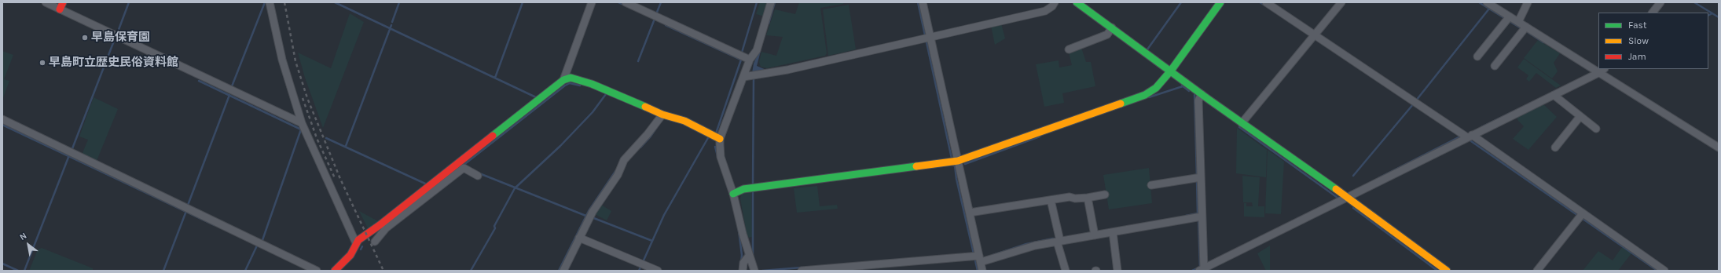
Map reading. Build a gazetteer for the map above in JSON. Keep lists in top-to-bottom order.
{
  "places": ["早島保育園", "早島町立歴史民俗資料館"],
  "legend": ["Fast", "Slow", "Jam"],
  "north": "top left"
}
